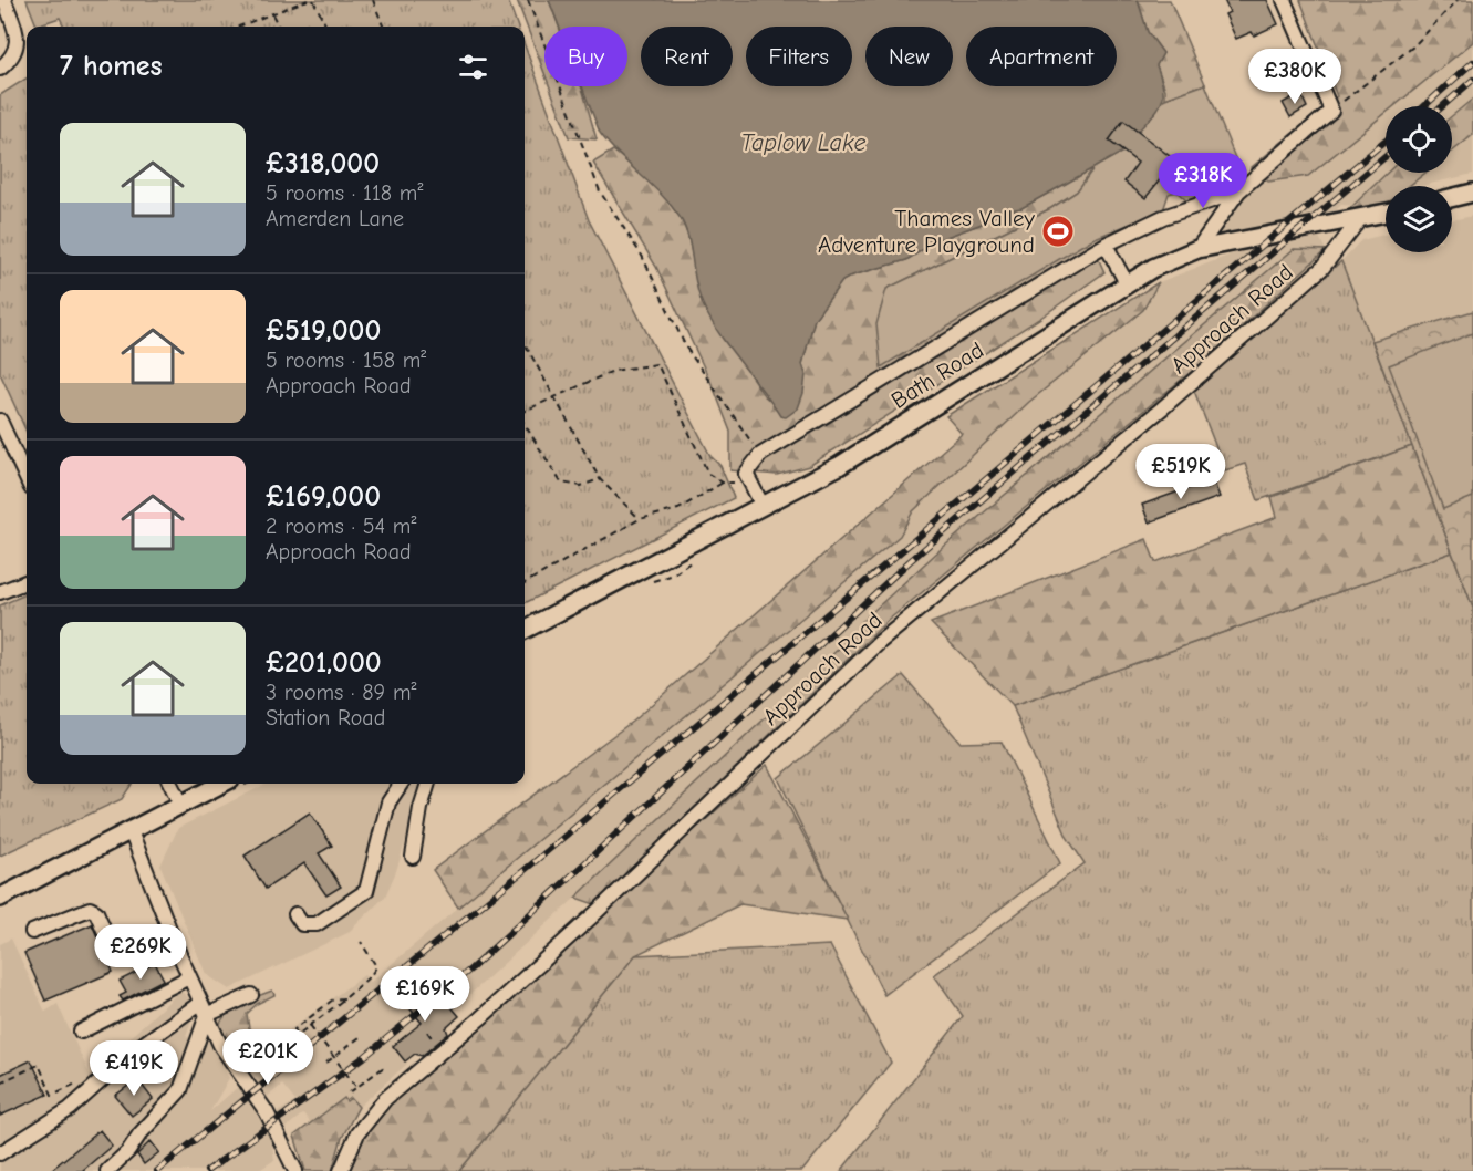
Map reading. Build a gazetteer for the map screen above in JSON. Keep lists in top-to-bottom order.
{
  "streets": {
    "main road": ["Bath Road"],
    "street": ["Approach Road"]
  },
  "crossings": [
    ["Approach Road", "Bath Road"]
  ],
  "water": ["Taplow Lake"],
  "places": {
    "sports": ["Thames Valley Adventure Playground"]
  },
  "page": {
    "chip": [
      "Buy",
      "Rent",
      "Filters",
      "New",
      "Apartment"
    ],
    "heading": "7 homes",
    "price": [
      "£380K",
      "£318K",
      "£519K",
      "£269K",
      "£169K",
      "£201K",
      "£419K"
    ],
    "list": [
      {
        "name": "£318,000",
        "note": "5 rooms · 118 m² · Amerden Lane"
      },
      {
        "name": "£519,000",
        "note": "5 rooms · 158 m² · Approach Road"
      },
      {
        "name": "£169,000",
        "note": "2 rooms · 54 m² · Approach Road"
      },
      {
        "name": "£201,000",
        "note": "3 rooms · 89 m² · Station Road"
      }
    ]
  }
}
